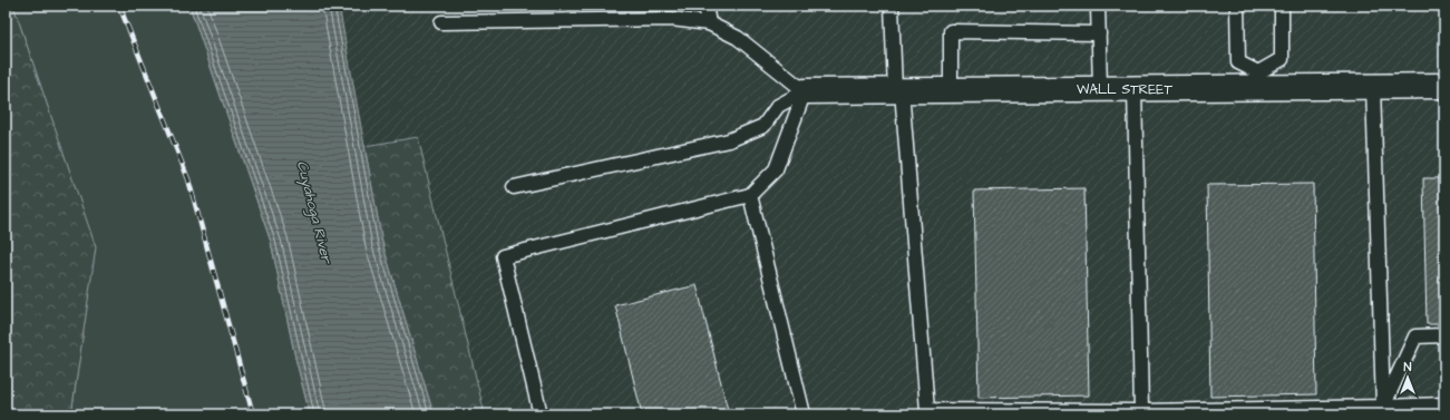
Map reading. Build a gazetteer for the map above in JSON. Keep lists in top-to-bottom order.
{
  "streets": {
    "street": ["WALL STREET"]
  },
  "water": ["Cuyahoga River"],
  "north": "top"
}
